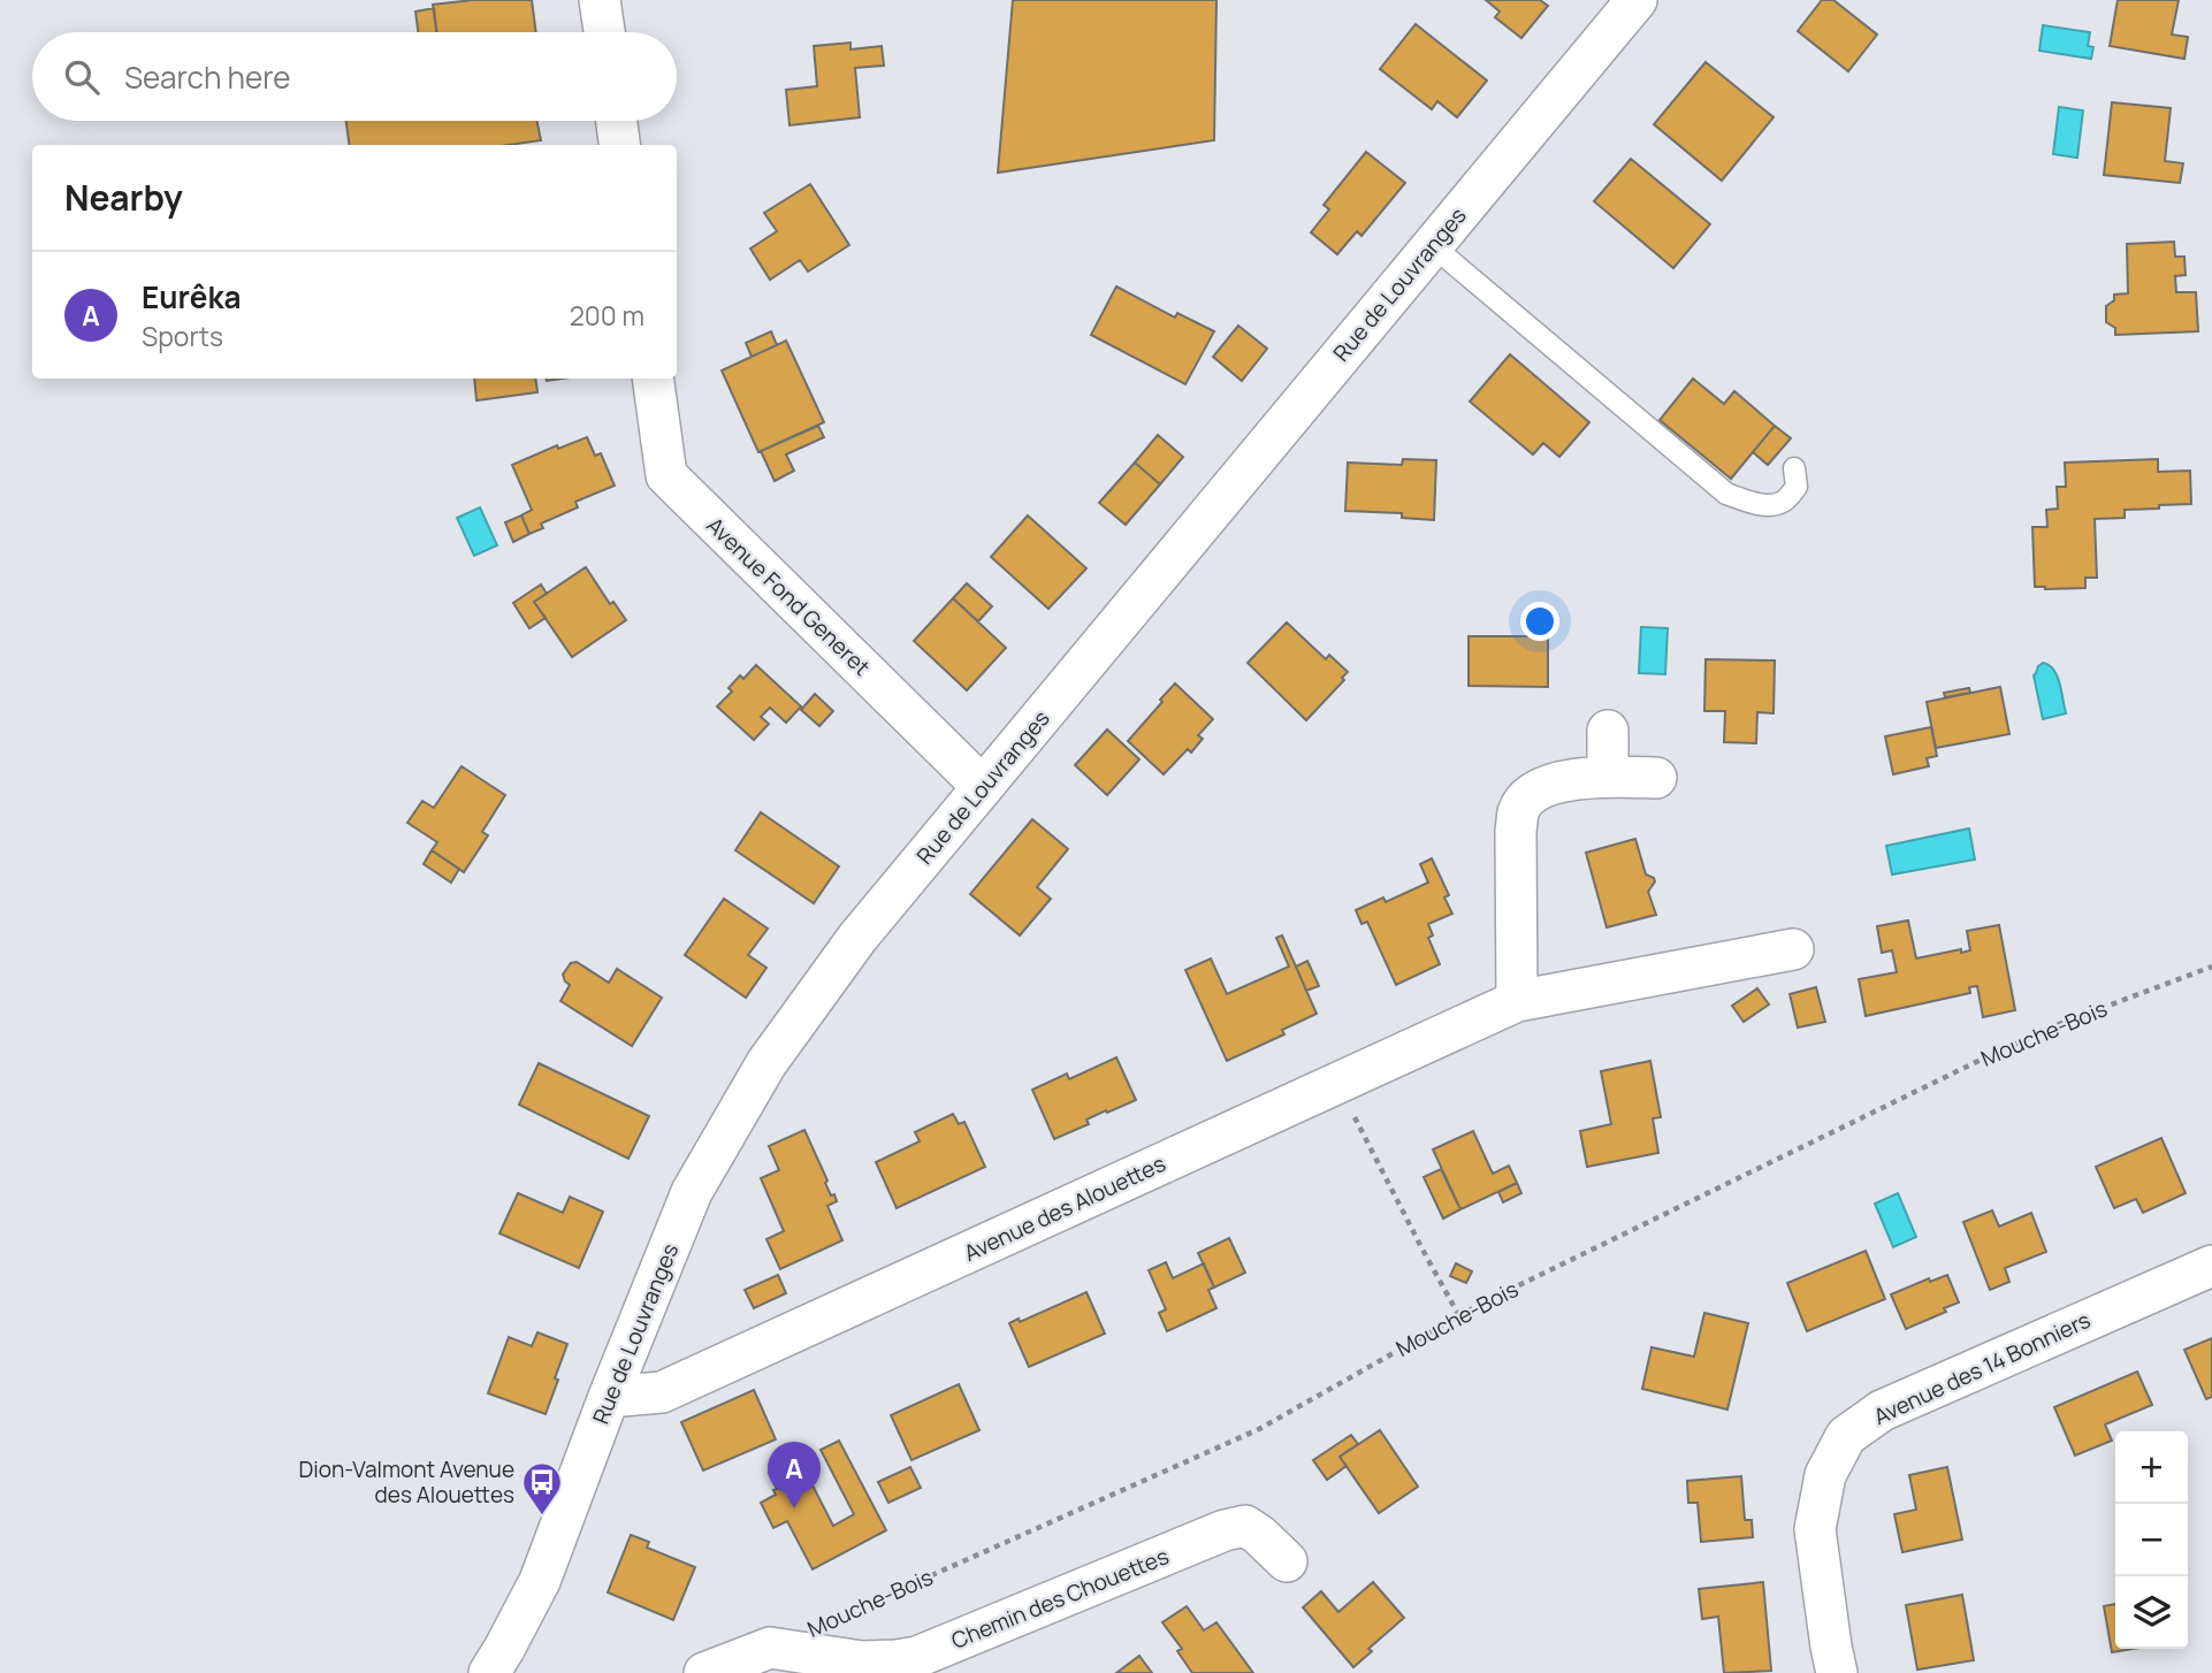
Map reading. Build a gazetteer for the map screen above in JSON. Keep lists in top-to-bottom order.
{
  "streets": {
    "street": [
      "Rue de Louvranges",
      "Avenue Fond Generet",
      "Avenue des Alouettes",
      "Avenue des 14 Bonniers",
      "Chemin des Chouettes"
    ],
    "path": ["Mouche-Bois"]
  },
  "crossings": [
    ["Rue de Louvranges", "Avenue Fond Generet"],
    ["Rue de Louvranges", "Avenue des Alouettes"]
  ],
  "places": {
    "bus stop": ["Dion-Valmont Avenue des Alouettes"]
  },
  "page": {
    "search": "Search here",
    "heading": "Nearby",
    "list": [
      {
        "mark": "A",
        "name": "Eurêka",
        "note": "Sports",
        "value": "200 m"
      }
    ],
    "map_buttons": ["+", "−"],
    "pins": "A"
  }
}
